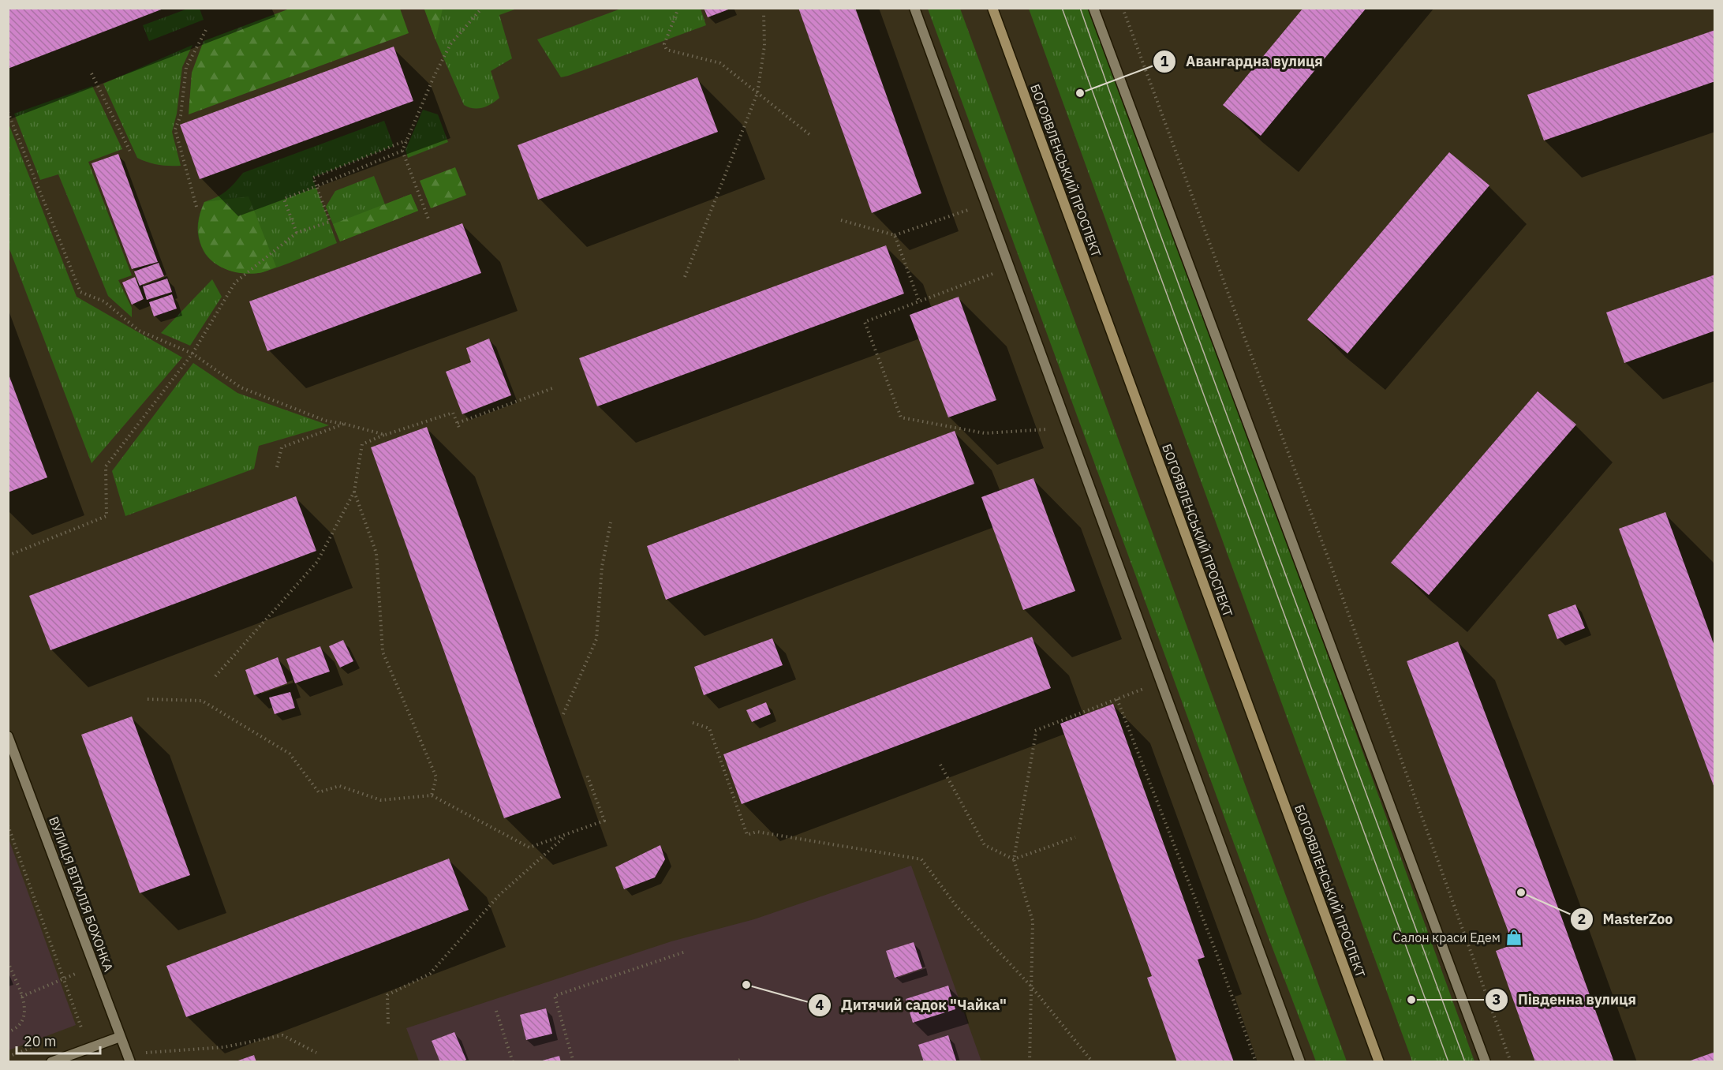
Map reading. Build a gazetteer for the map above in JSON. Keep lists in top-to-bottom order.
{
  "streets": {
    "main road": ["БОГОЯВЛЕНСЬКИЙ ПРОСПЕКТ"],
    "street": ["ВУЛИЦЯ ВІТАЛІЯ БОХОНКА"]
  },
  "places": {
    "other": [
      "Авангардна вулиця",
      "MasterZoo",
      "Дитячий садок \"Чайка\"",
      "Південна вулиця"
    ],
    "shop": ["Салон краси Едем"]
  },
  "scale_bar": "20 m"
}
